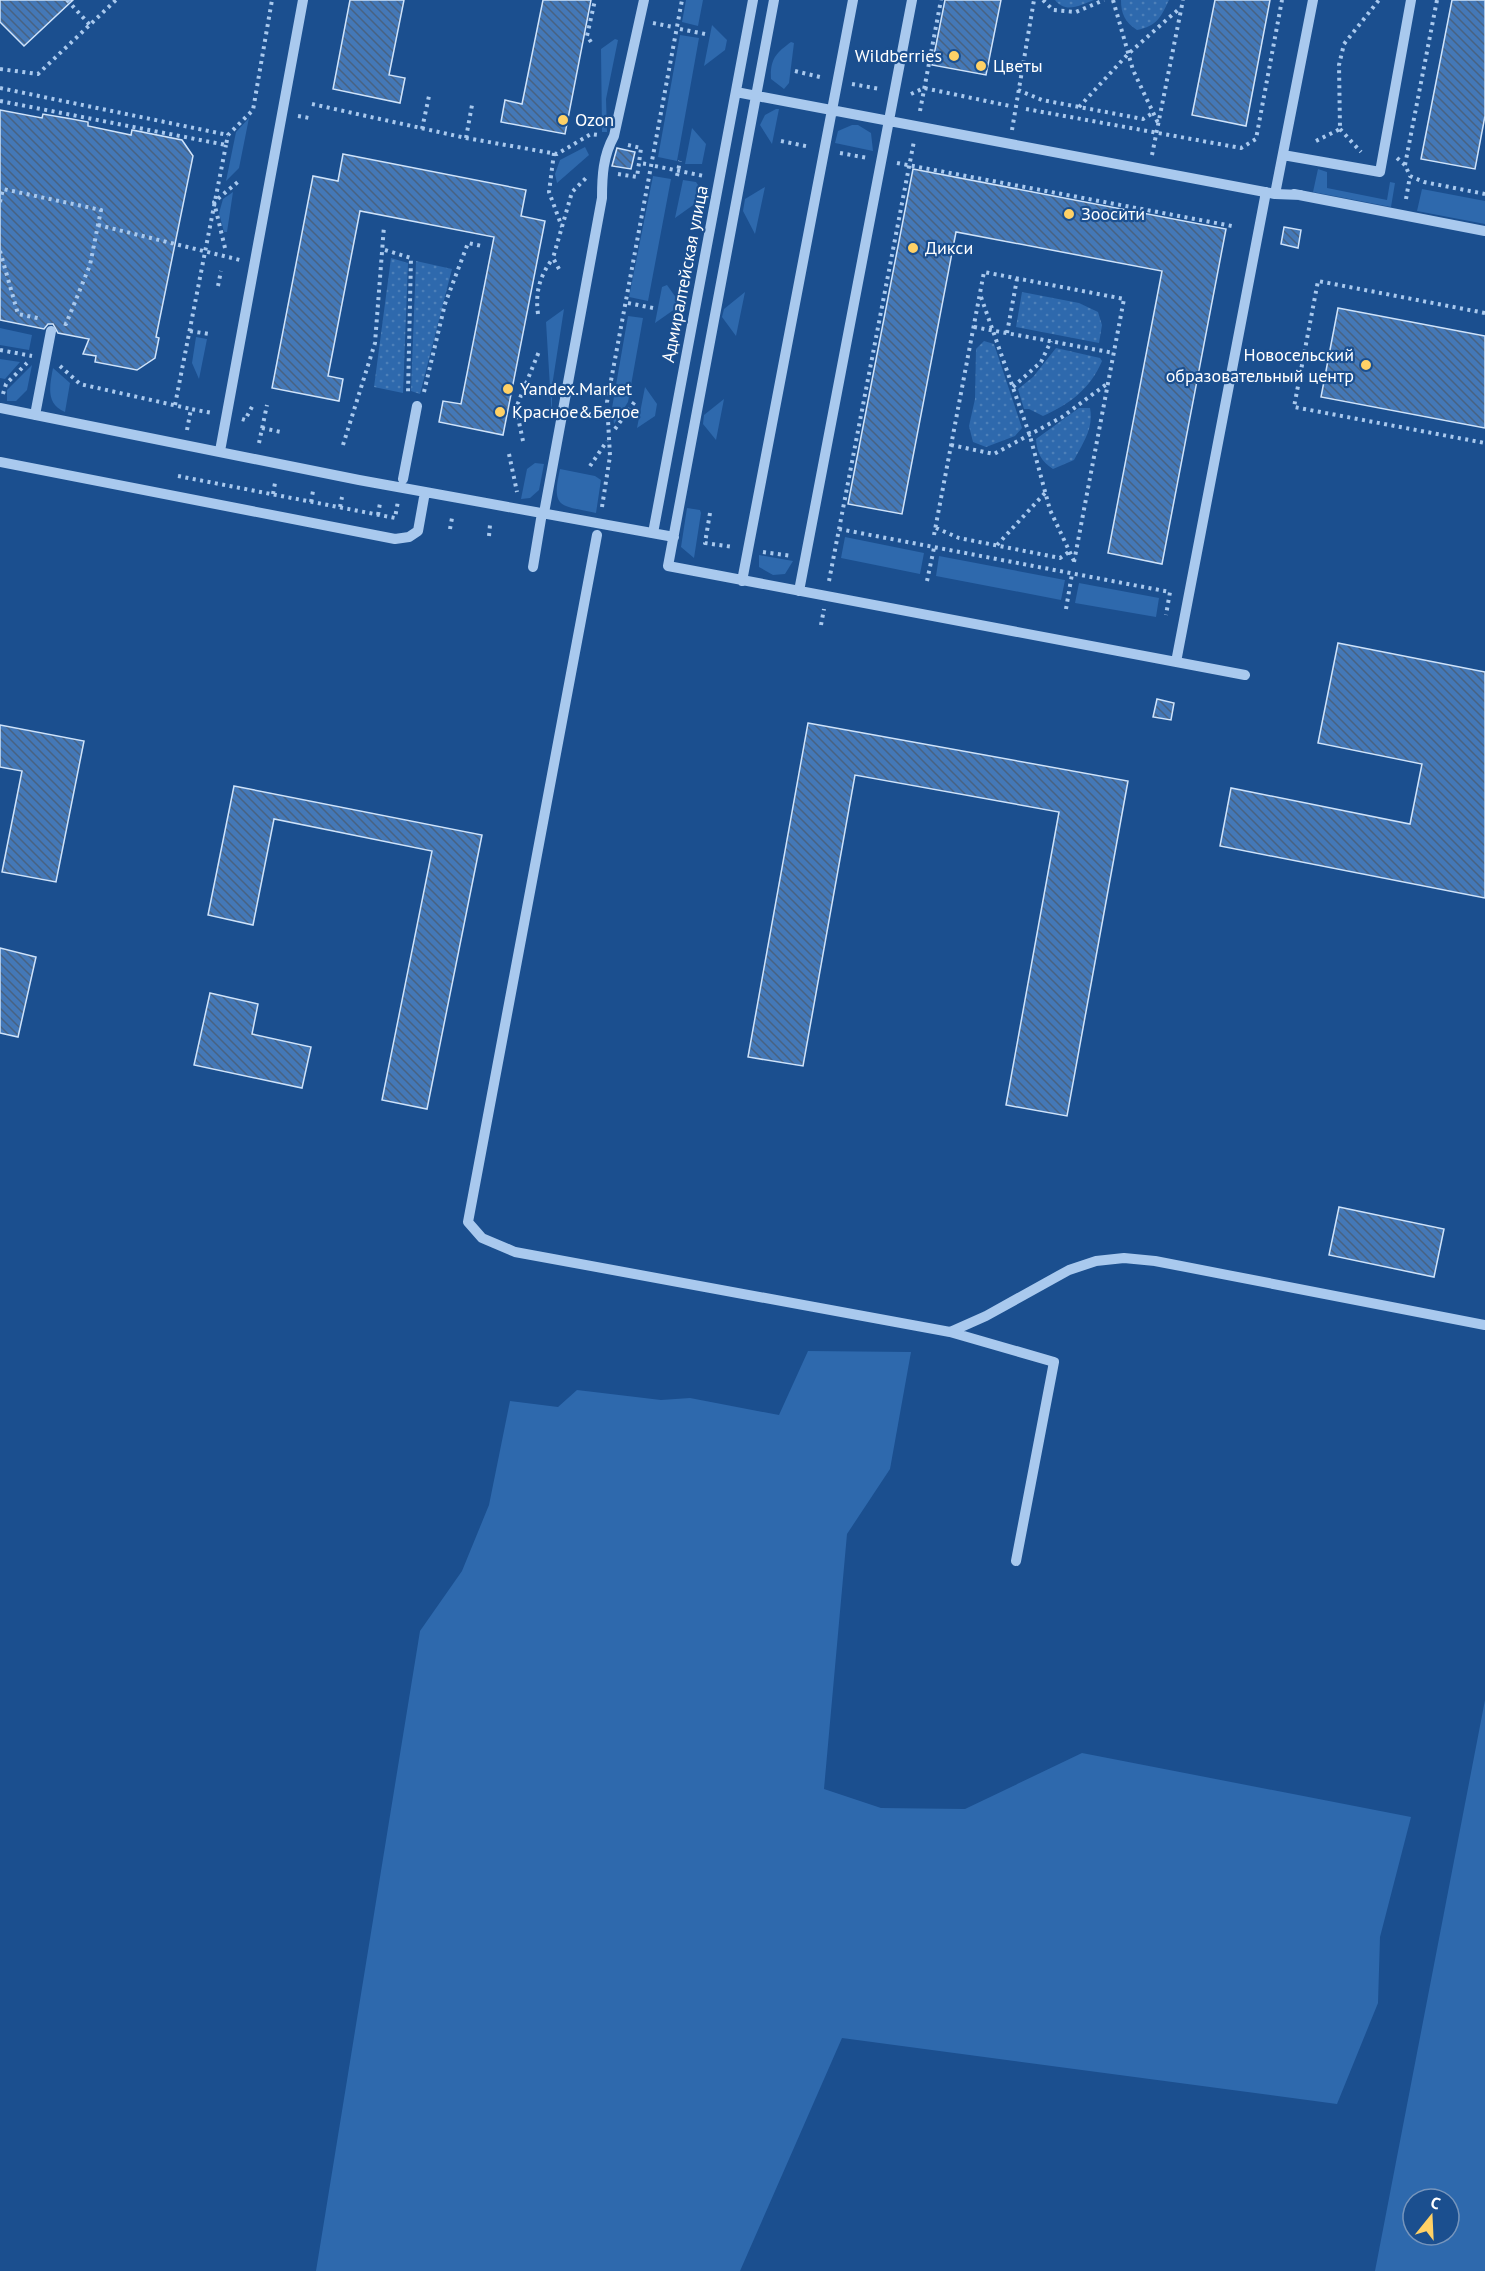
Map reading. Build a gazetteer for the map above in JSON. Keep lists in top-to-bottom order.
{
  "streets": {
    "street": ["Адмиралтейская улица"]
  },
  "places": [
    "Wildberries",
    "Цветы",
    "Ozon",
    "Зоосити",
    "Дикси",
    "Новосельский образовательный центр",
    "Yandex.Market",
    "Красное&Белое"
  ],
  "north": "top"
}
